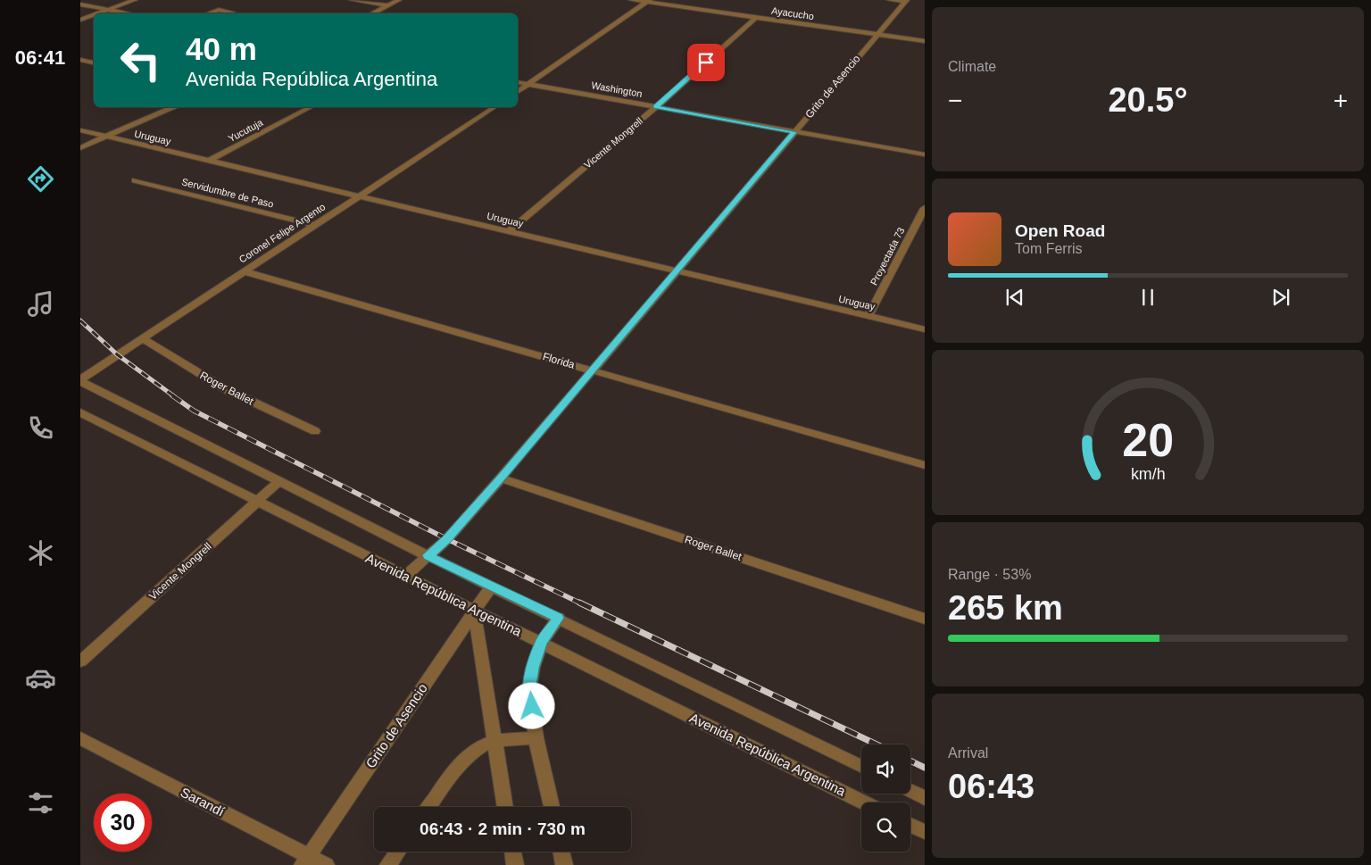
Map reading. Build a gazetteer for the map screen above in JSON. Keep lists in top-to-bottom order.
{
  "streets": {
    "street": [
      "Ayacucho",
      "Grito de Asencio",
      "Washington",
      "Yucutuja",
      "Uruguay",
      "Vicente Mongrell",
      "Servidumbre de Paso",
      "Coronel Felipe Argento",
      "Proyectada 73",
      "Florida",
      "Roger Ballet",
      "Avenida República Argentina",
      "Sarandí"
    ]
  },
  "crossings": [
    ["Ayacucho", "Grito de Asencio"],
    ["Ayacucho", "Vicente Mongrell"],
    ["Grito de Asencio", "Washington"],
    ["Grito de Asencio", "Uruguay"],
    ["Grito de Asencio", "Florida"],
    ["Grito de Asencio", "Roger Ballet"],
    ["Grito de Asencio", "Avenida República Argentina"],
    ["Grito de Asencio", "Sarandí"],
    ["Washington", "Vicente Mongrell"],
    ["Yucutuja", "Uruguay"],
    ["Uruguay", "Vicente Mongrell"],
    ["Uruguay", "Coronel Felipe Argento"],
    ["Uruguay", "Proyectada 73"],
    ["Vicente Mongrell", "Avenida República Argentina"],
    ["Servidumbre de Paso", "Coronel Felipe Argento"],
    ["Coronel Felipe Argento", "Florida"],
    ["Coronel Felipe Argento", "Roger Ballet"]
  ],
  "page": {
    "tabs": "06:41",
    "tile": [
      "Climate",
      ["Range · 53%", "265 km"],
      ["Arrival", "06:43"]
    ],
    "turn": ["40 m", "Avenida República Argentina"],
    "heat": ["−", "20.5°", "+"],
    "song": ["Open Road", "Tom Ferris"],
    "limit": "30",
    "trip": "06:43 · 2 min · 730 m",
    "gauge": ["20", "km/h"]
  }
}
